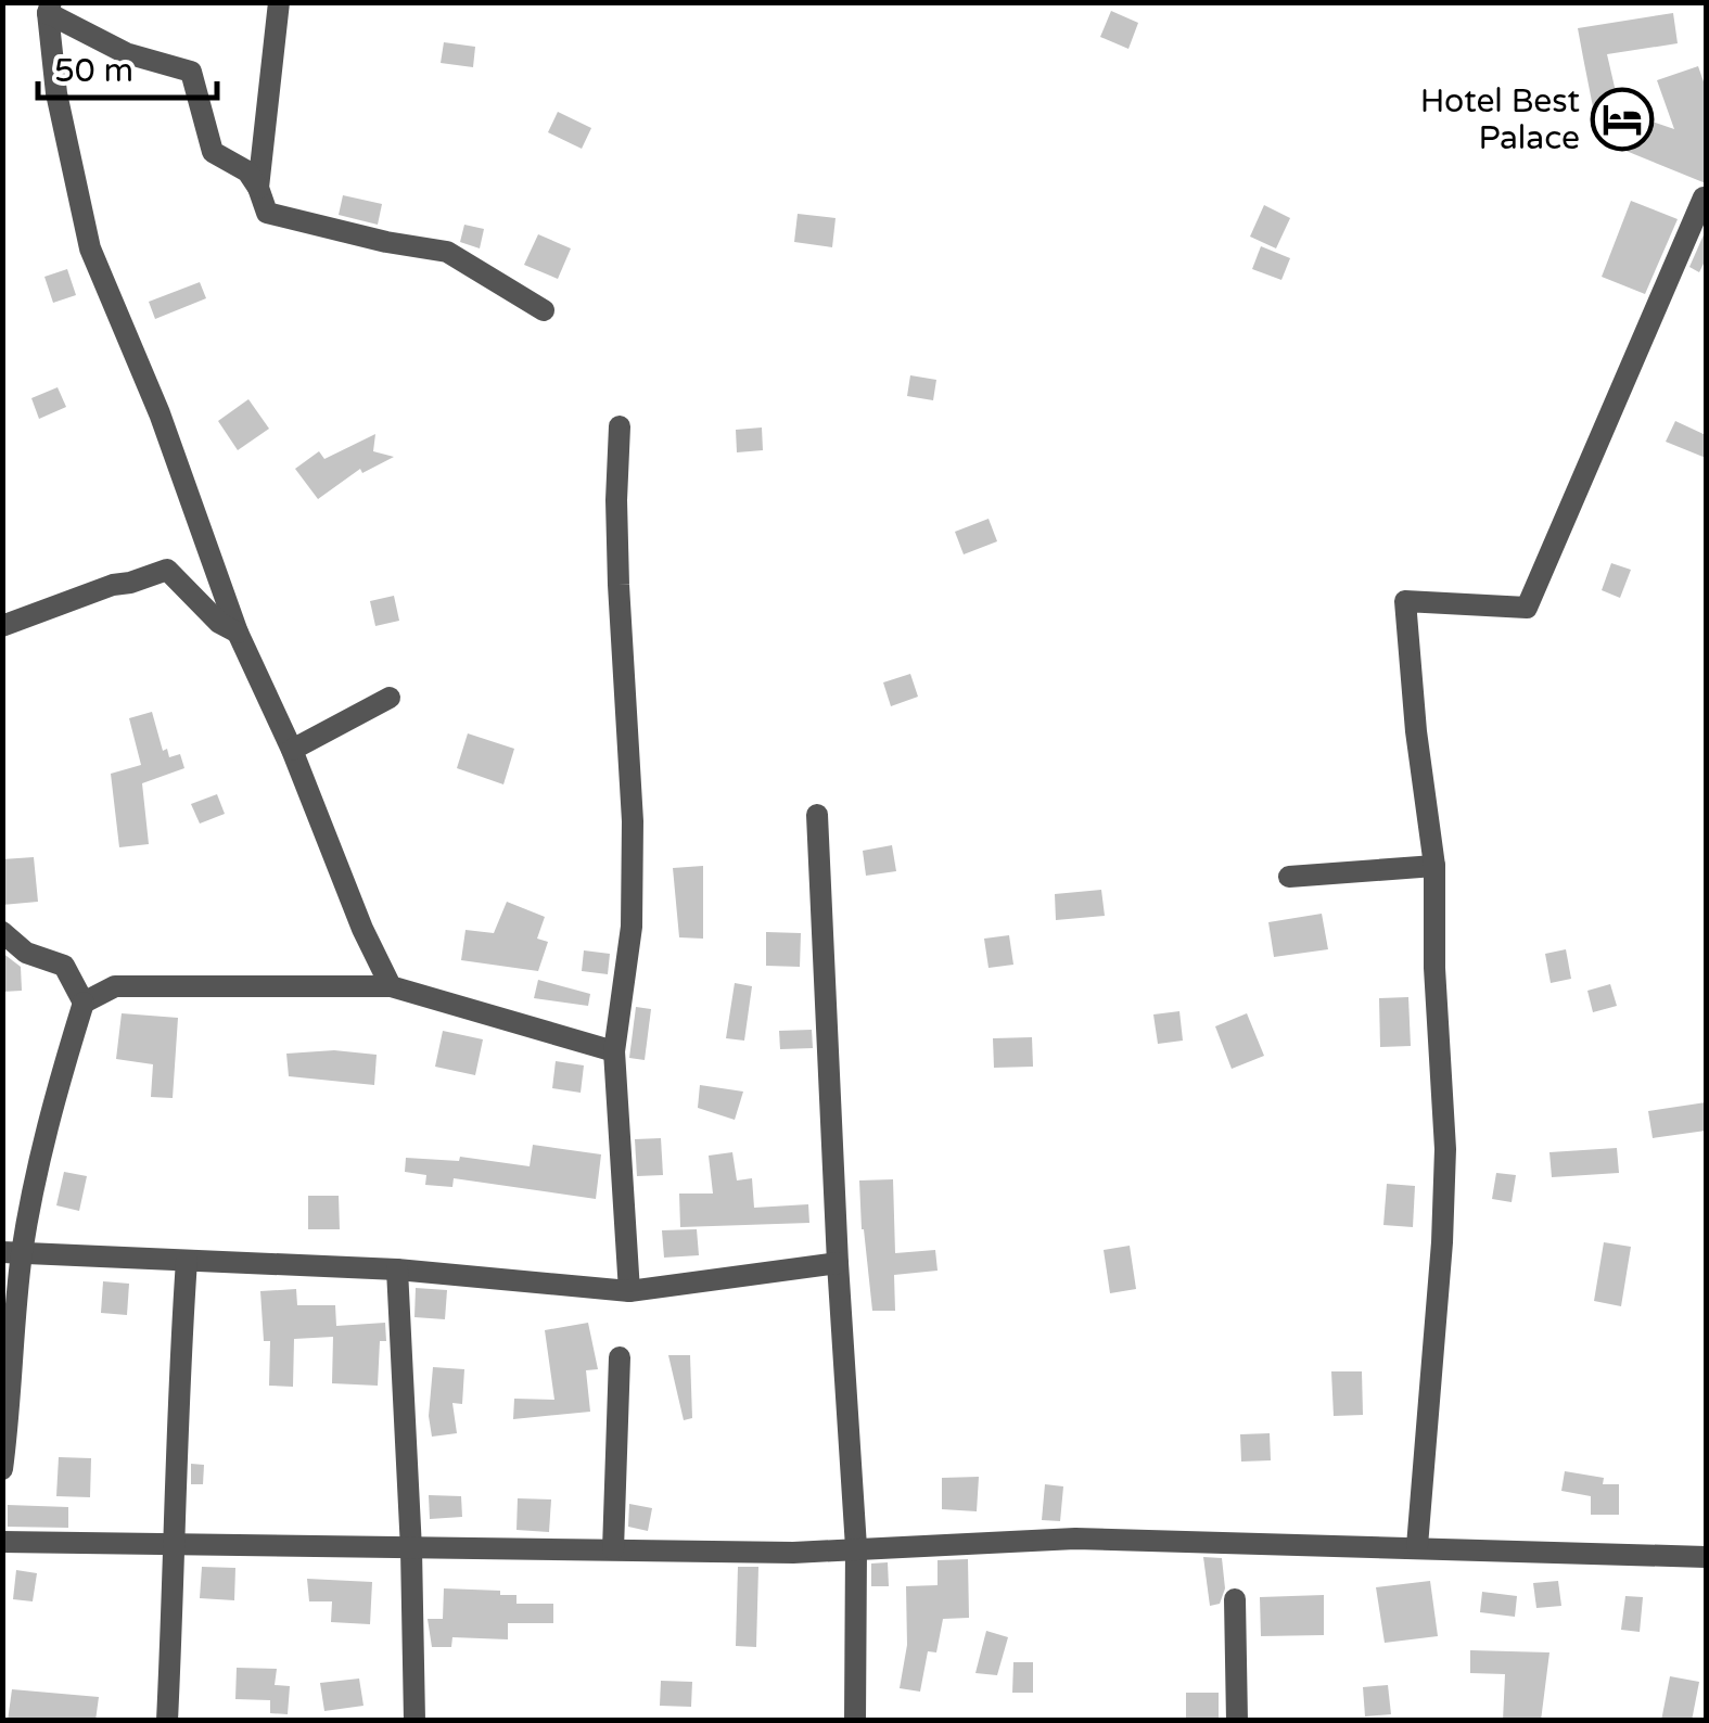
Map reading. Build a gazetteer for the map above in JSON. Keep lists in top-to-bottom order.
{
  "places": {
    "hotel": ["Hotel Best Palace"]
  },
  "scale_bar": "50 m"
}
